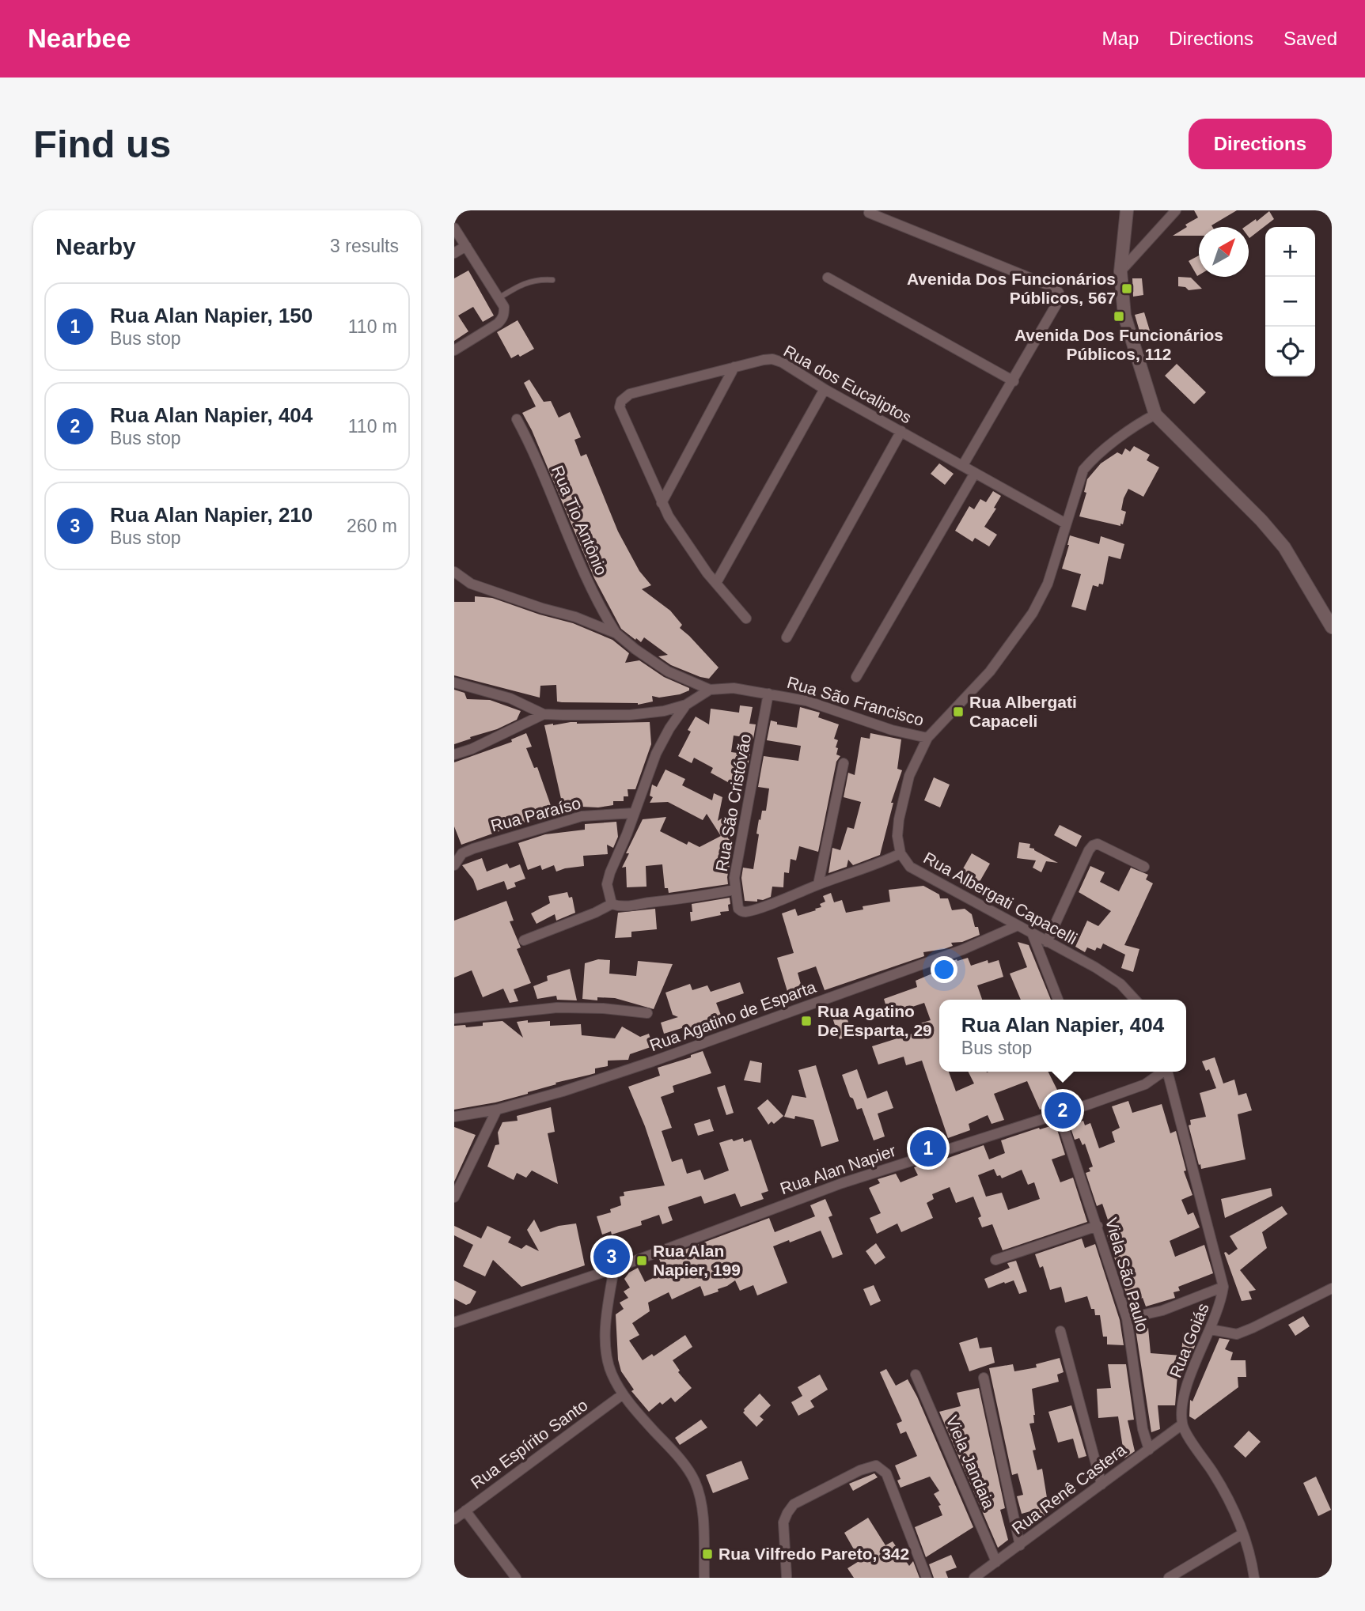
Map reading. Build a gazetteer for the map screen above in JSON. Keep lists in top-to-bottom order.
{
  "streets": {
    "street": [
      "Rua dos Eucaliptos",
      "Rua Tio Antônio",
      "Rua São Francisco",
      "Rua São Cristóvão",
      "Rua Paraíso",
      "Rua Albergati Capacelli",
      "Rua Agatino de Esparta",
      "Rua Alan Napier",
      "Viela São Paulo",
      "Rua Goiás",
      "Rua Espírito Santo",
      "Viela Jandaia",
      "Rua Renê Castera"
    ]
  },
  "crossings": [
    ["Rua dos Eucaliptos", "Rua Albergati Capacelli"],
    ["Rua São Francisco", "Rua São Cristóvão"],
    ["Rua São Francisco", "Rua Albergati Capacelli"],
    ["Rua Albergati Capacelli", "Rua Agatino de Esparta"],
    ["Rua Alan Napier", "Viela São Paulo"],
    ["Viela São Paulo", "Rua Renê Castera"],
    ["Rua Goiás", "Rua Renê Castera"],
    ["Viela Jandaia", "Rua Renê Castera"]
  ],
  "places": {
    "transit": [
      "Avenida Dos Funcionários Públicos, 567",
      "Avenida Dos Funcionários Públicos, 112",
      "Rua Albergati Capaceli",
      "Rua Agatino De Esparta, 29",
      "Rua Alan Napier, 199",
      "Rua Vilfredo Pareto, 342"
    ]
  },
  "north": "top right",
  "page": {
    "header": "Nearbee",
    "nav": ["Map", "Directions", "Saved"],
    "buttons": "Directions",
    "title": "Find us",
    "heading": ["Nearby", "3 results"],
    "map_buttons": ["+", "−"],
    "list": [
      {
        "mark": "1",
        "name": "Rua Alan Napier, 150",
        "note": "Bus stop",
        "value": "110 m"
      },
      {
        "mark": "2",
        "name": "Rua Alan Napier, 404",
        "note": "Bus stop",
        "value": "110 m"
      },
      {
        "mark": "3",
        "name": "Rua Alan Napier, 210",
        "note": "Bus stop",
        "value": "260 m"
      }
    ],
    "popup": ["Rua Alan Napier, 404", "Bus stop"],
    "pins": ["2", "1", "3"]
  }
}
